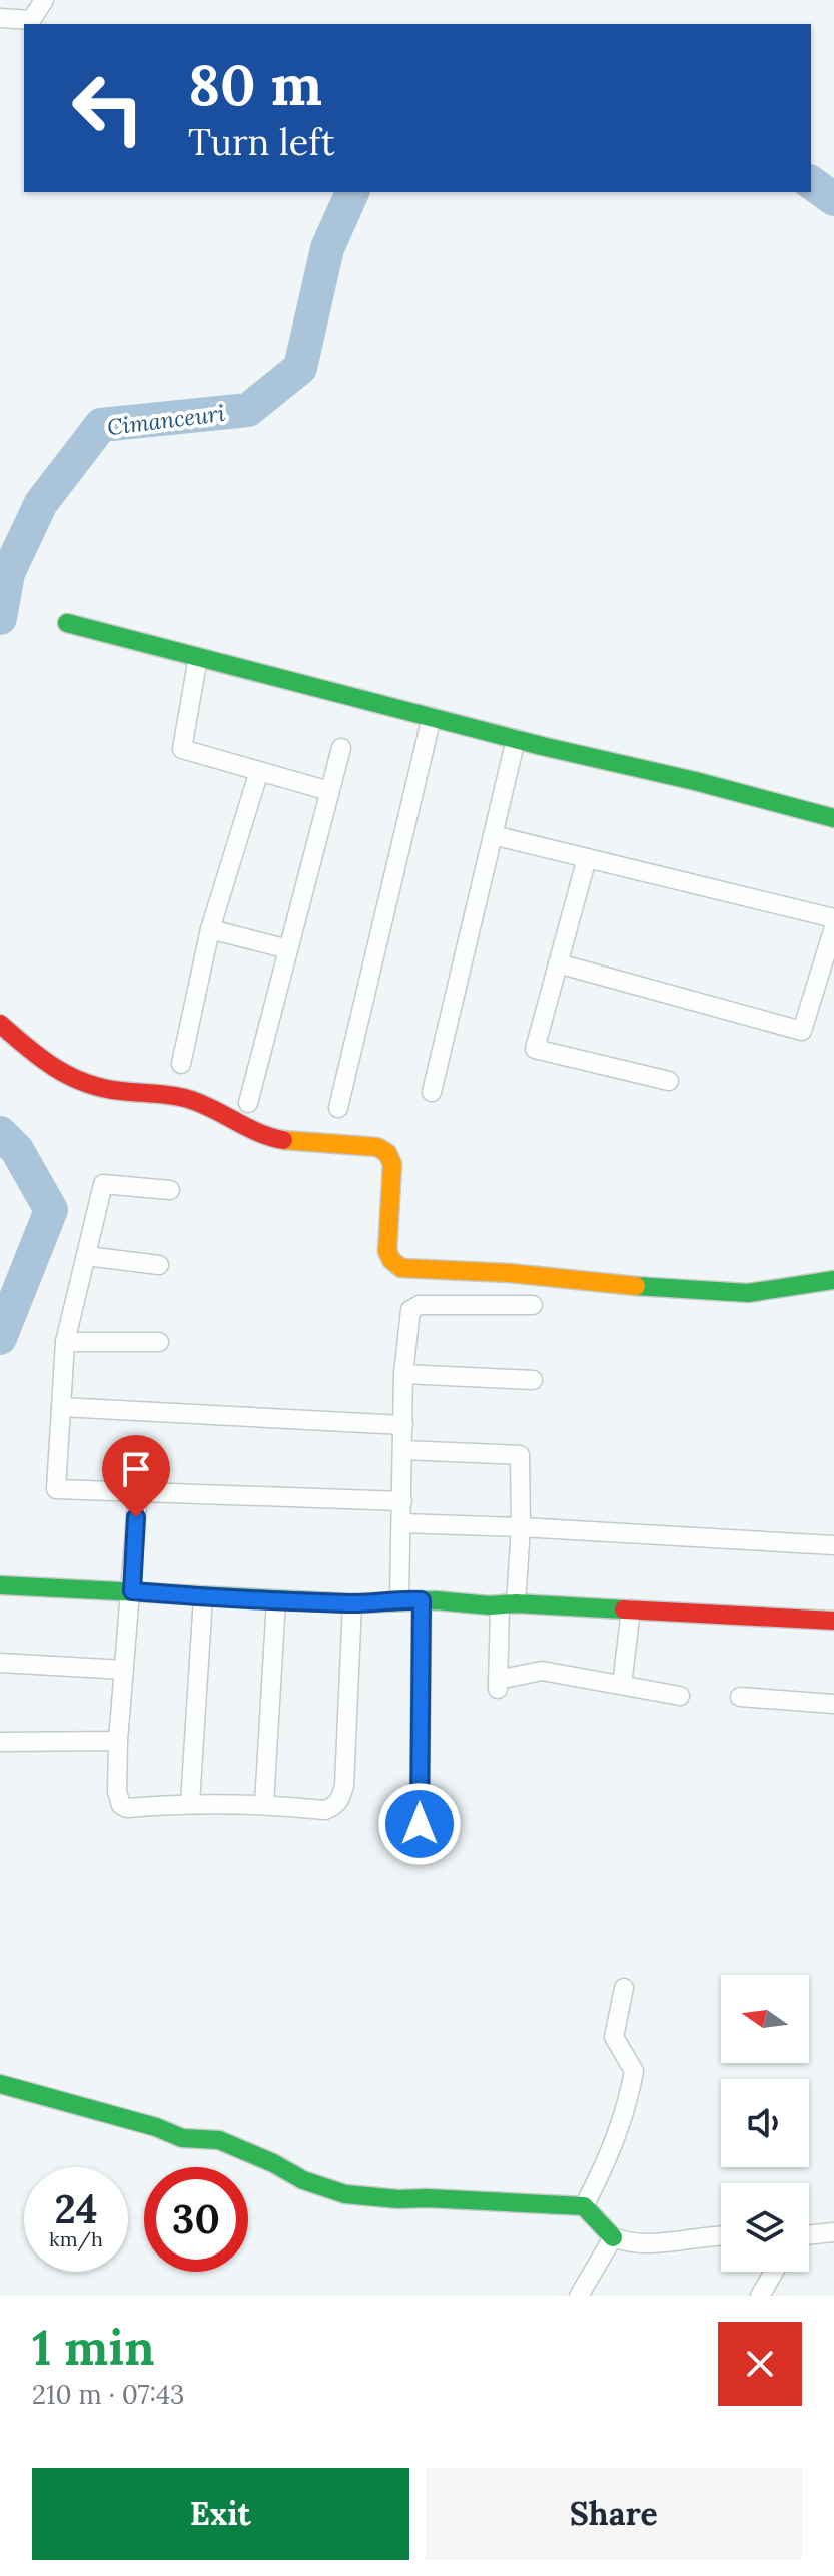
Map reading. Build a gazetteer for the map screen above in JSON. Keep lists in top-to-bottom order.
{
  "water": ["Cimanceuri"],
  "north": "left",
  "page": {
    "turn": ["80 m", "Turn left"],
    "speed": "24 km/h",
    "limit": "30",
    "heading": ["1 min", "210 m · 07:43"],
    "buttons": ["Exit", "Share"]
  }
}
